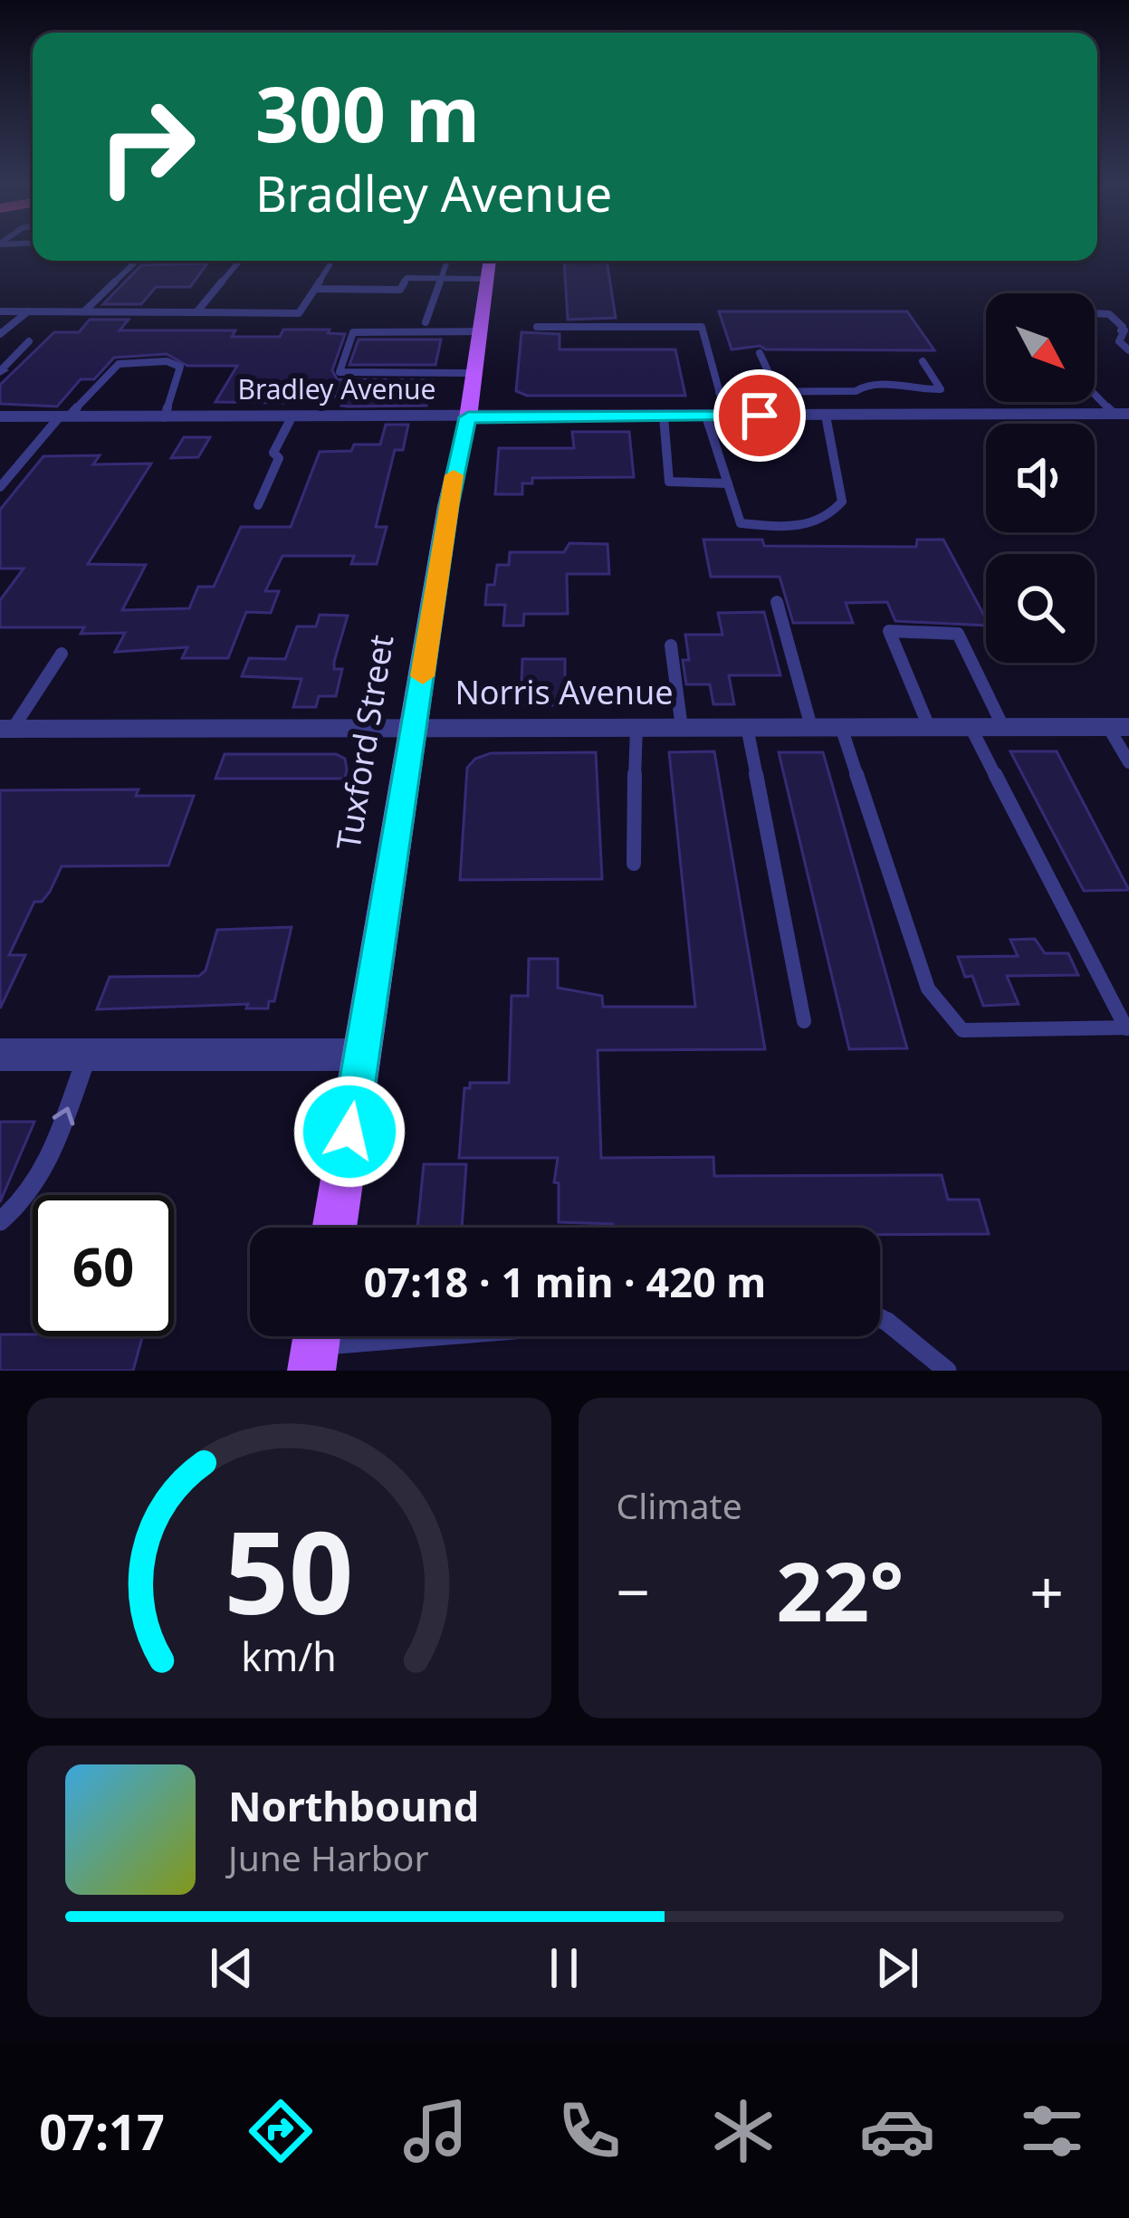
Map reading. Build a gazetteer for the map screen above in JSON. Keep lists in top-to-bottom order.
{
  "streets": {
    "main road": ["Tuxford Street"],
    "street": ["Bradley Avenue", "Norris Avenue"]
  },
  "crossings": [
    ["Bradley Avenue", "Tuxford Street"],
    ["Norris Avenue", "Tuxford Street"]
  ],
  "north": "bottom right",
  "page": {
    "turn": ["300 m", "Bradley Avenue"],
    "limit": "60",
    "trip": "07:18 · 1 min · 420 m",
    "tile": "Climate",
    "heat": ["−", "22°", "+"],
    "song": ["Northbound", "June Harbor"],
    "tabs": "07:17",
    "gauge": ["50", "km/h"]
  }
}
